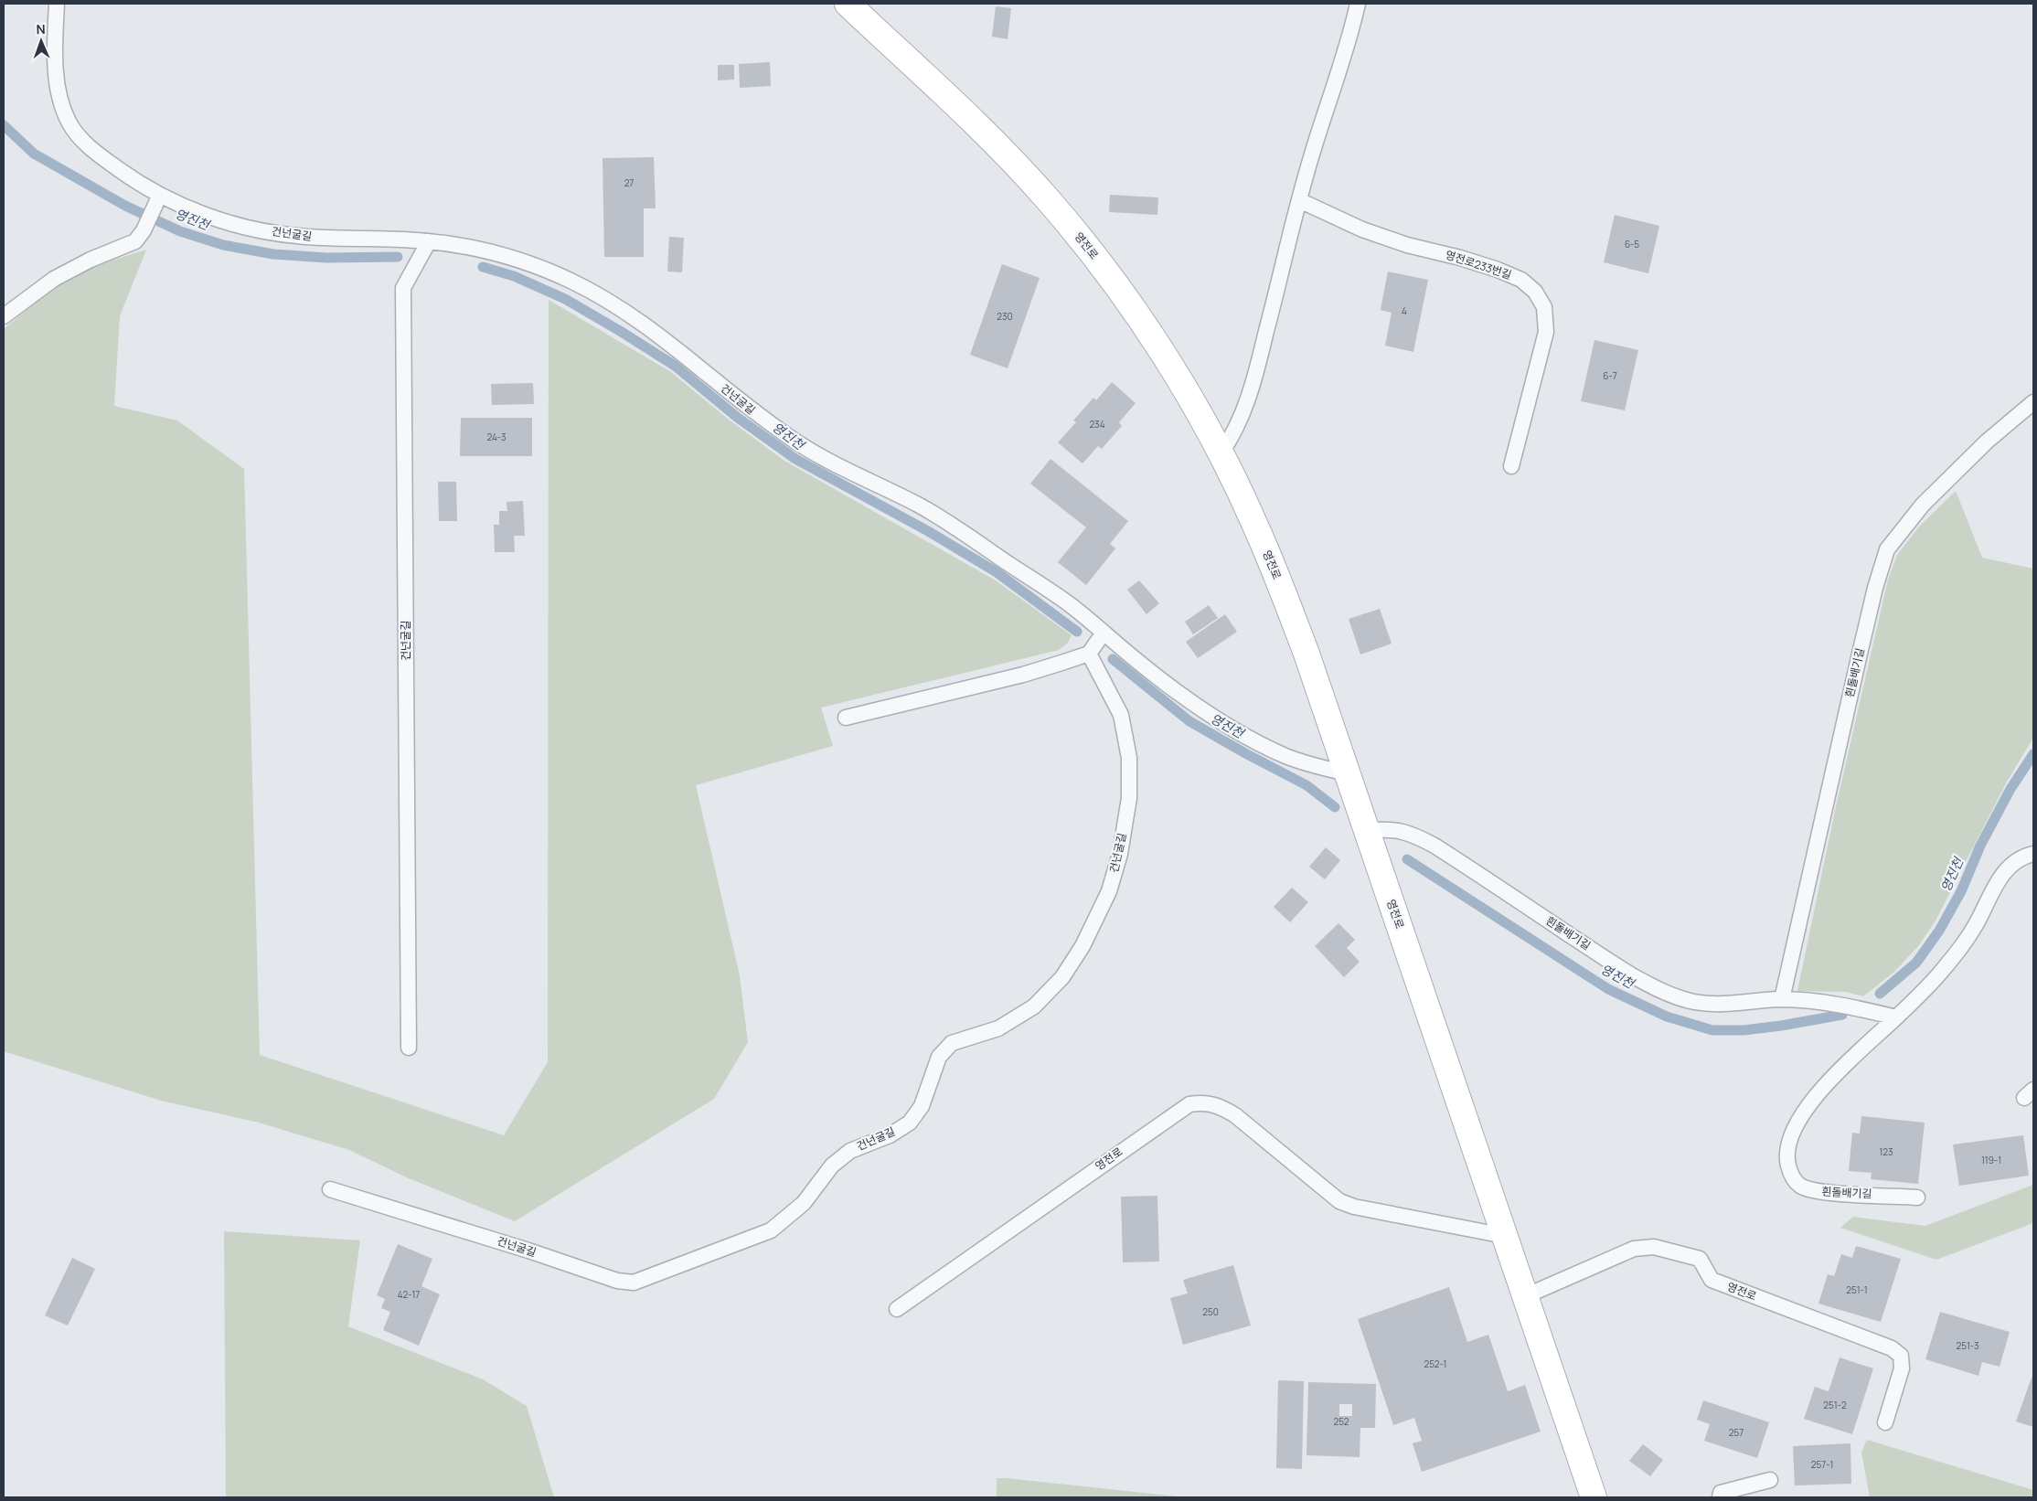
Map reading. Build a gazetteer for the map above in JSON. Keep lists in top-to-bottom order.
{
  "streets": {
    "street": ["영전로"],
    "lane": ["건넌굴길", "영전로233번길", "흰돌배기길"]
  },
  "crossings": [
    ["건넌굴길", "영전로"],
    ["영전로", "흰돌배기길"]
  ],
  "water": ["영진천"],
  "house_numbers": [
    "27",
    "6-5",
    "4",
    "230",
    "6-7",
    "234",
    "24-3",
    "123",
    "119-1",
    "251-1",
    "42-17",
    "250",
    "251-3",
    "252-1",
    "251-2",
    "252",
    "257",
    "257-1"
  ],
  "north": "top"
}
